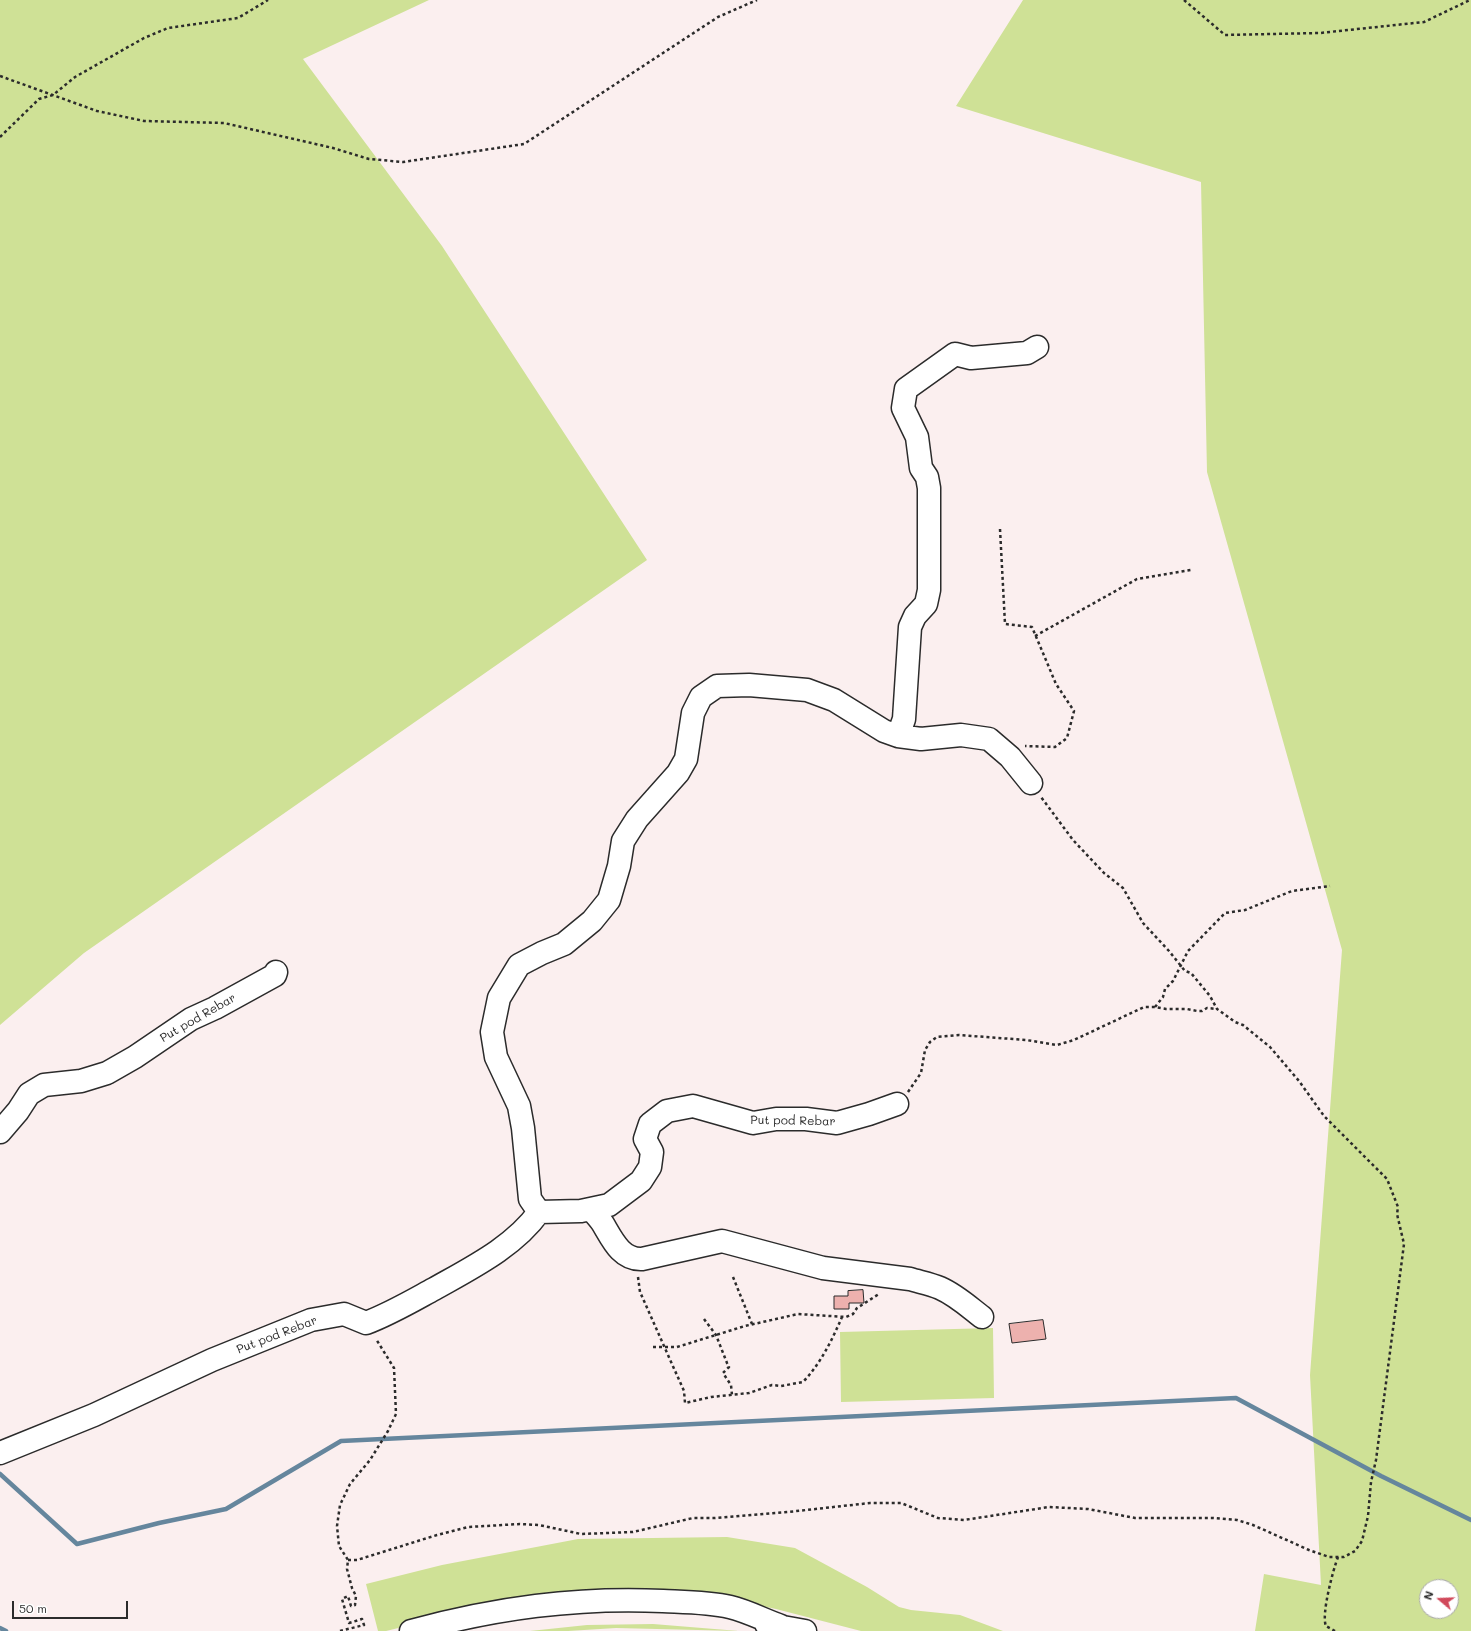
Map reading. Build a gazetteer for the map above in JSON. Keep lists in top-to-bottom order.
{
  "streets": {
    "main road": ["Put pod Rebar"]
  },
  "scale_bar": "50 m",
  "north": "left"
}
